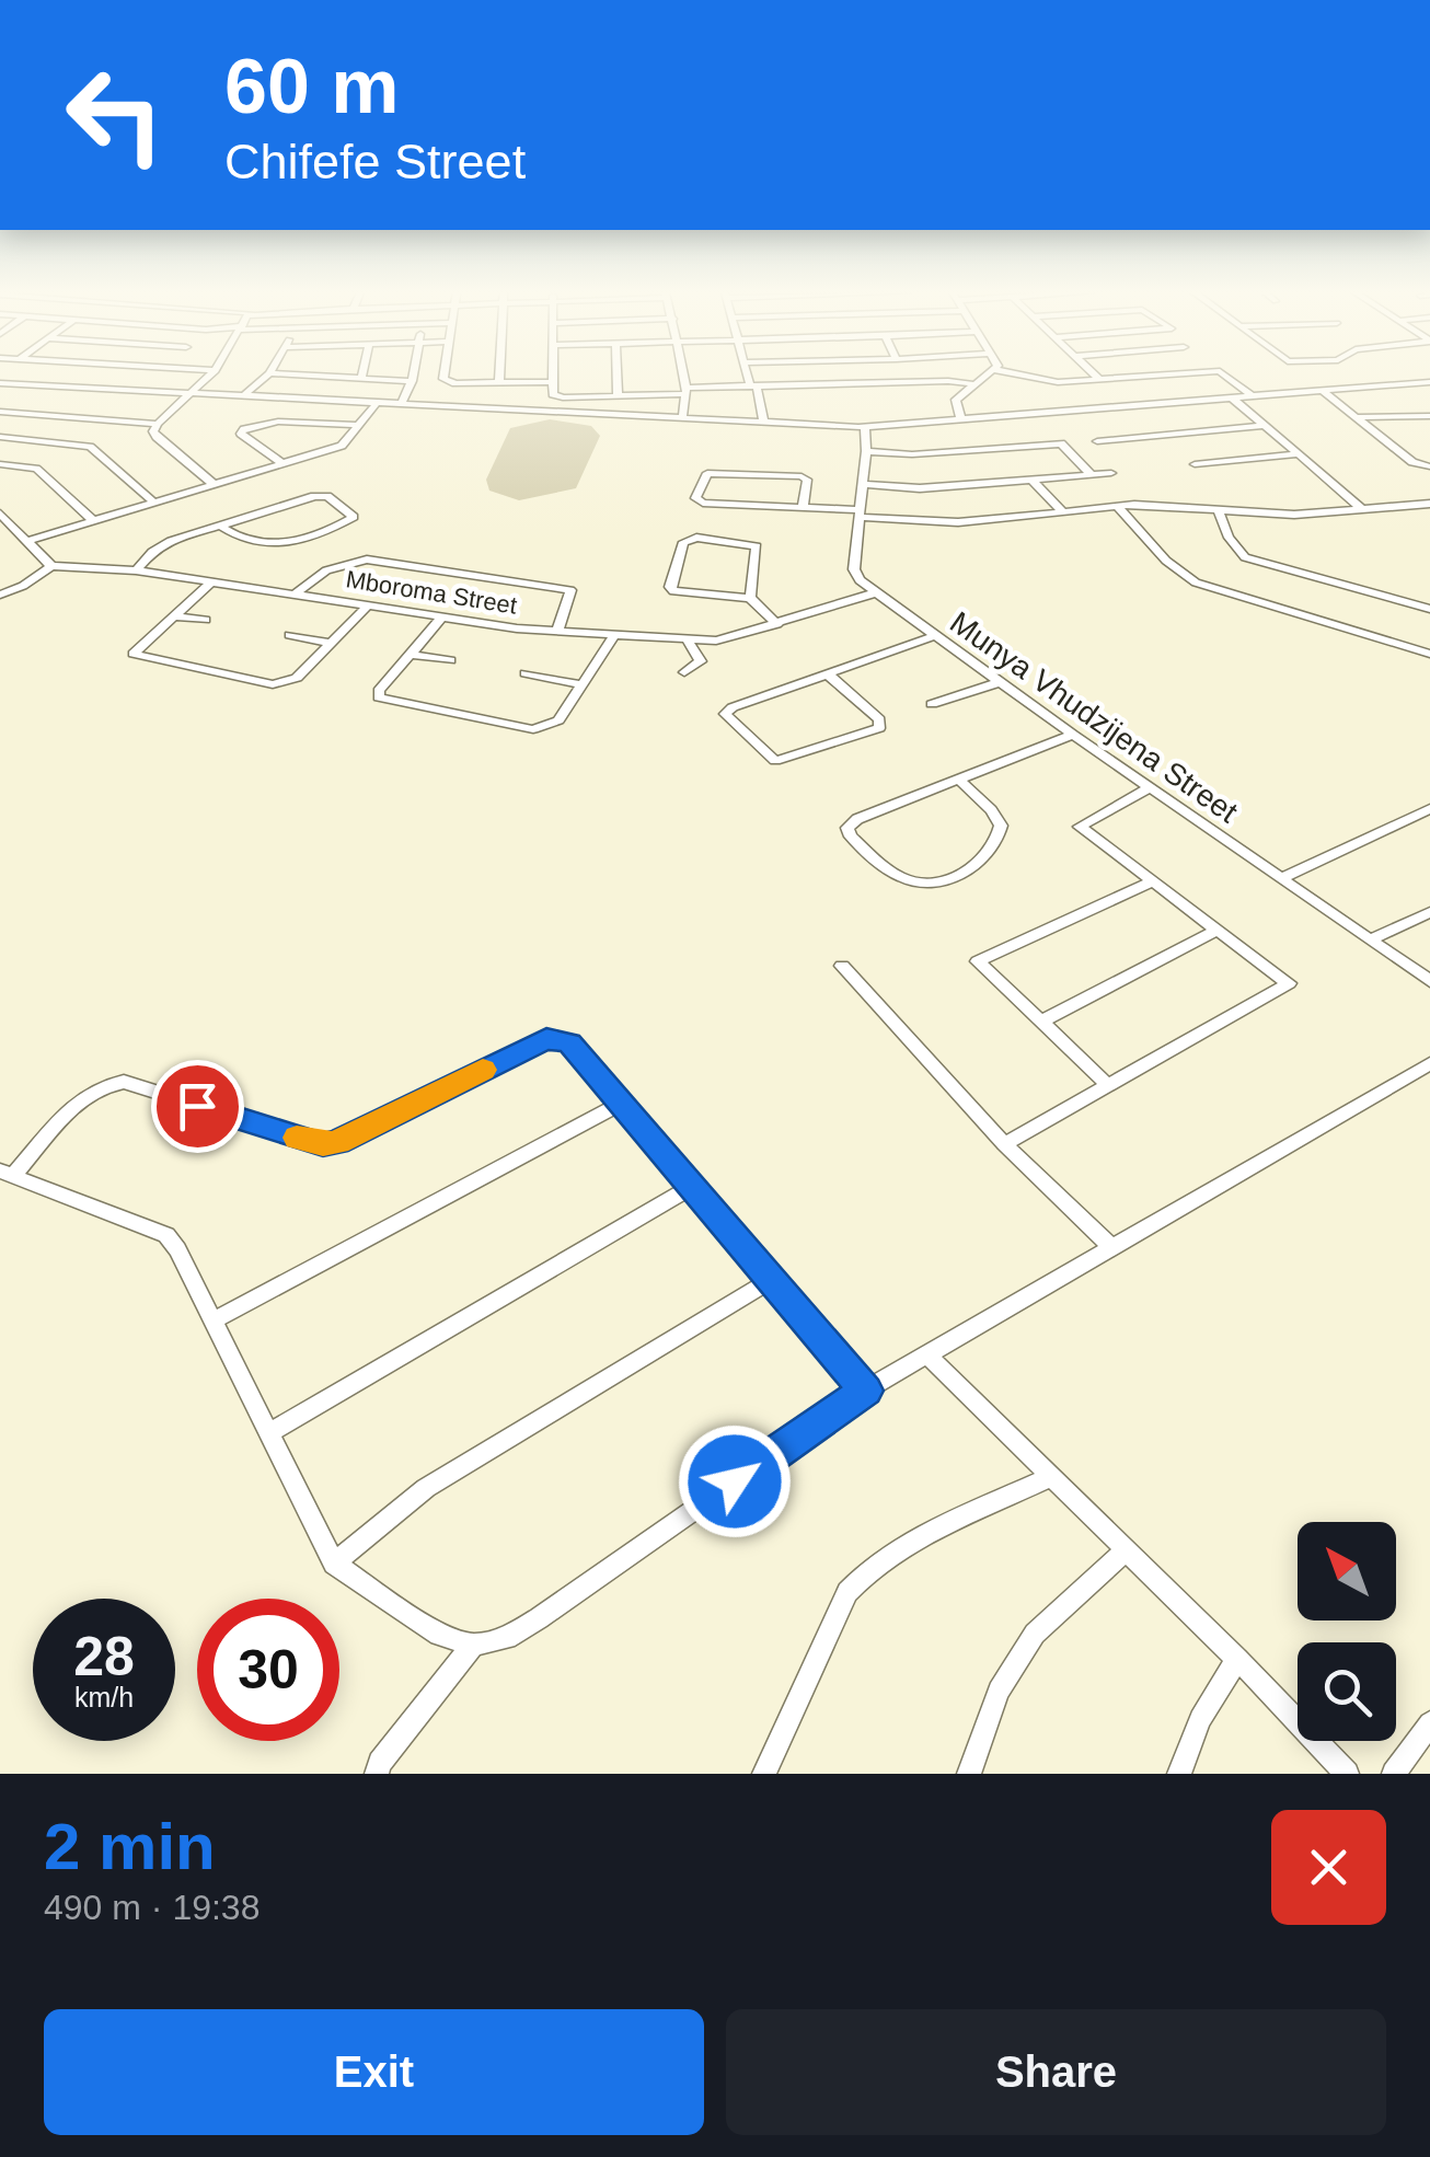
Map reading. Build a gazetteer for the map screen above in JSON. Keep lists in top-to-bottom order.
{
  "streets": {
    "street": ["Mboroma Street", "Munya Vhudzijena Street"]
  },
  "crossings": [
    ["Mboroma Street", "Munya Vhudzijena Street"]
  ],
  "north": "top left",
  "page": {
    "turn": ["60 m", "Chifefe Street"],
    "speed": "28 km/h",
    "limit": "30",
    "heading": ["2 min", "490 m · 19:38"],
    "buttons": ["Exit", "Share"]
  }
}
